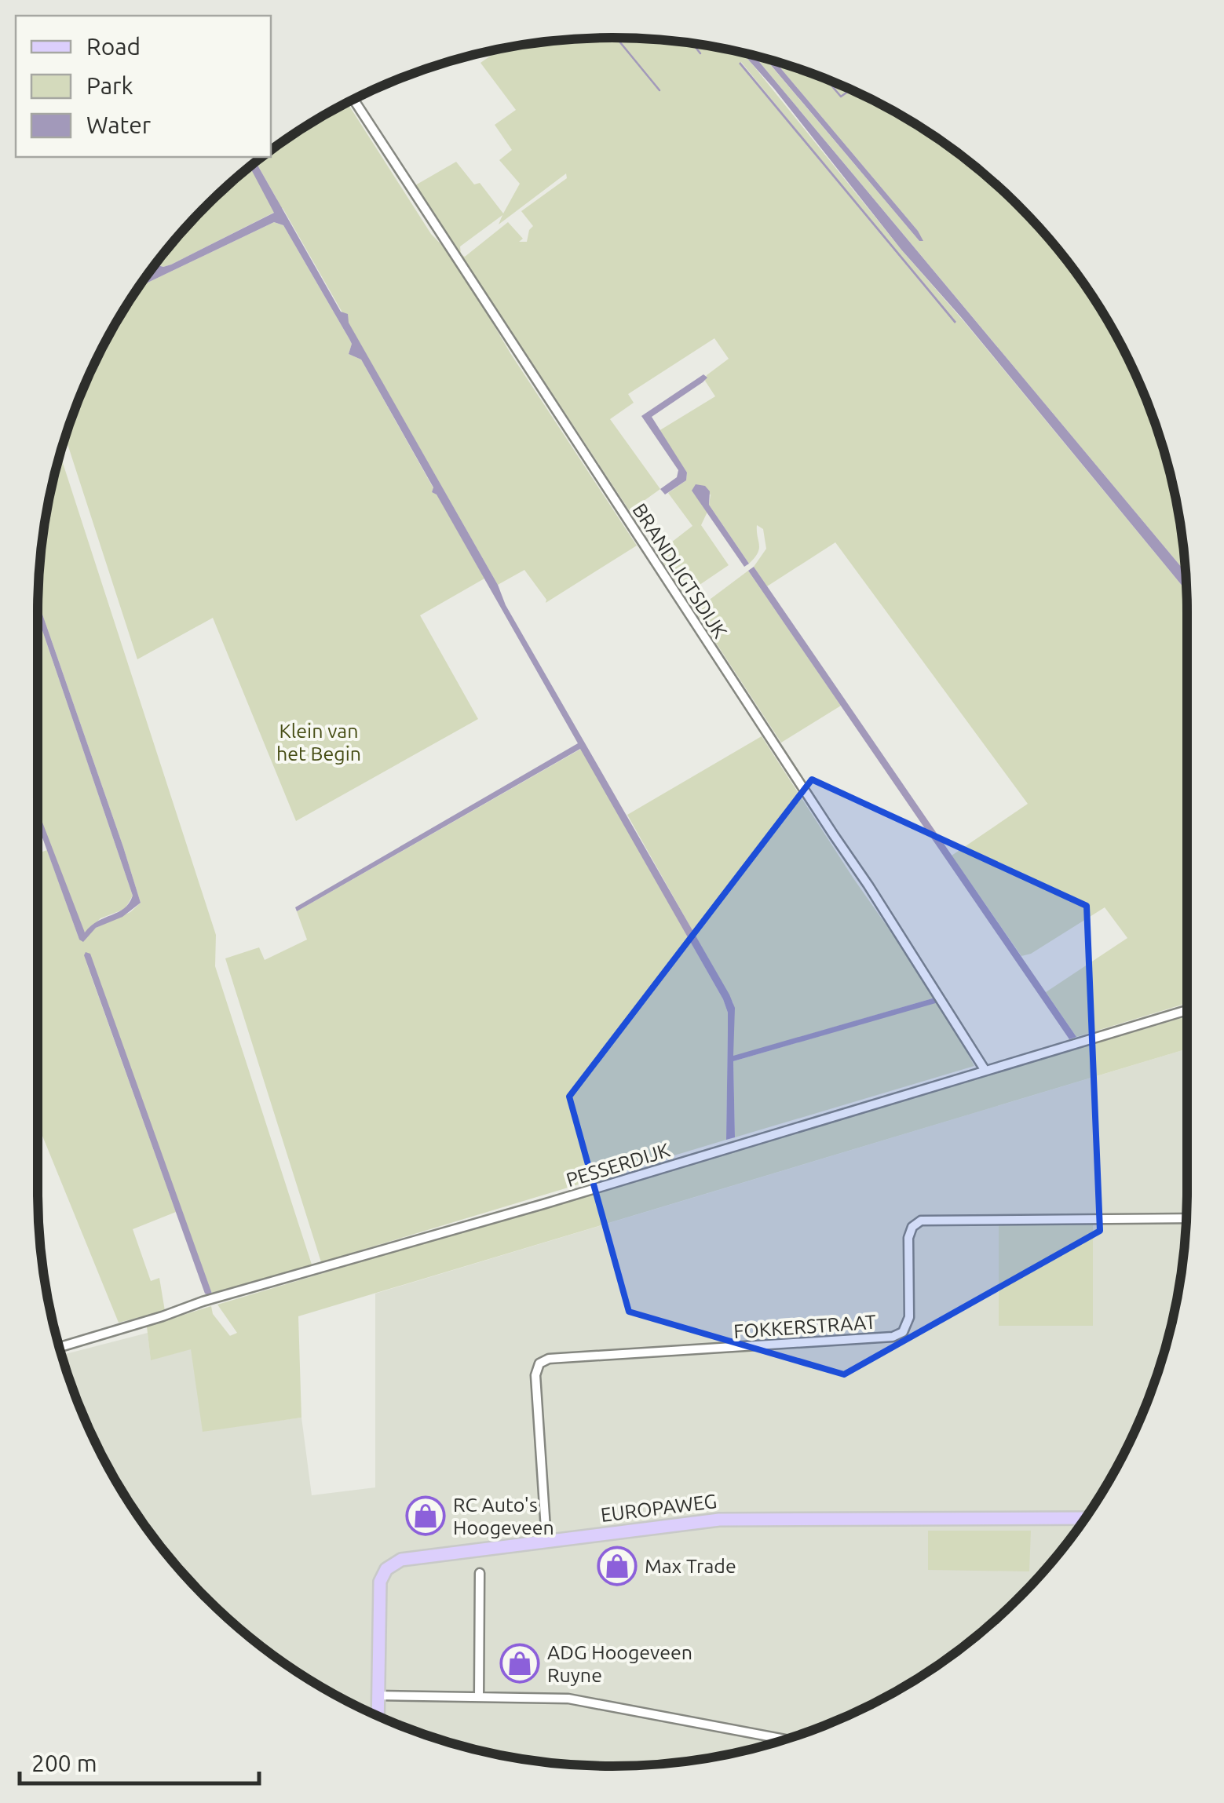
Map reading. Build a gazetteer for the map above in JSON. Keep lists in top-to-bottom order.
{
  "streets": {
    "main road": ["EUROPAWEG"],
    "street": ["BRANDLIGTSDIJK", "PESSERDIJK", "FOKKERSTRAAT"]
  },
  "crossings": [
    ["BRANDLIGTSDIJK", "PESSERDIJK"],
    ["FOKKERSTRAAT", "EUROPAWEG"]
  ],
  "parks": ["Klein van het Begin"],
  "places": {
    "shop": ["RC Auto's Hoogeveen", "Max Trade", "ADG Hoogeveen Ruyne"]
  },
  "legend": ["Road", "Park", "Water"],
  "scale_bar": "200 m"
}
